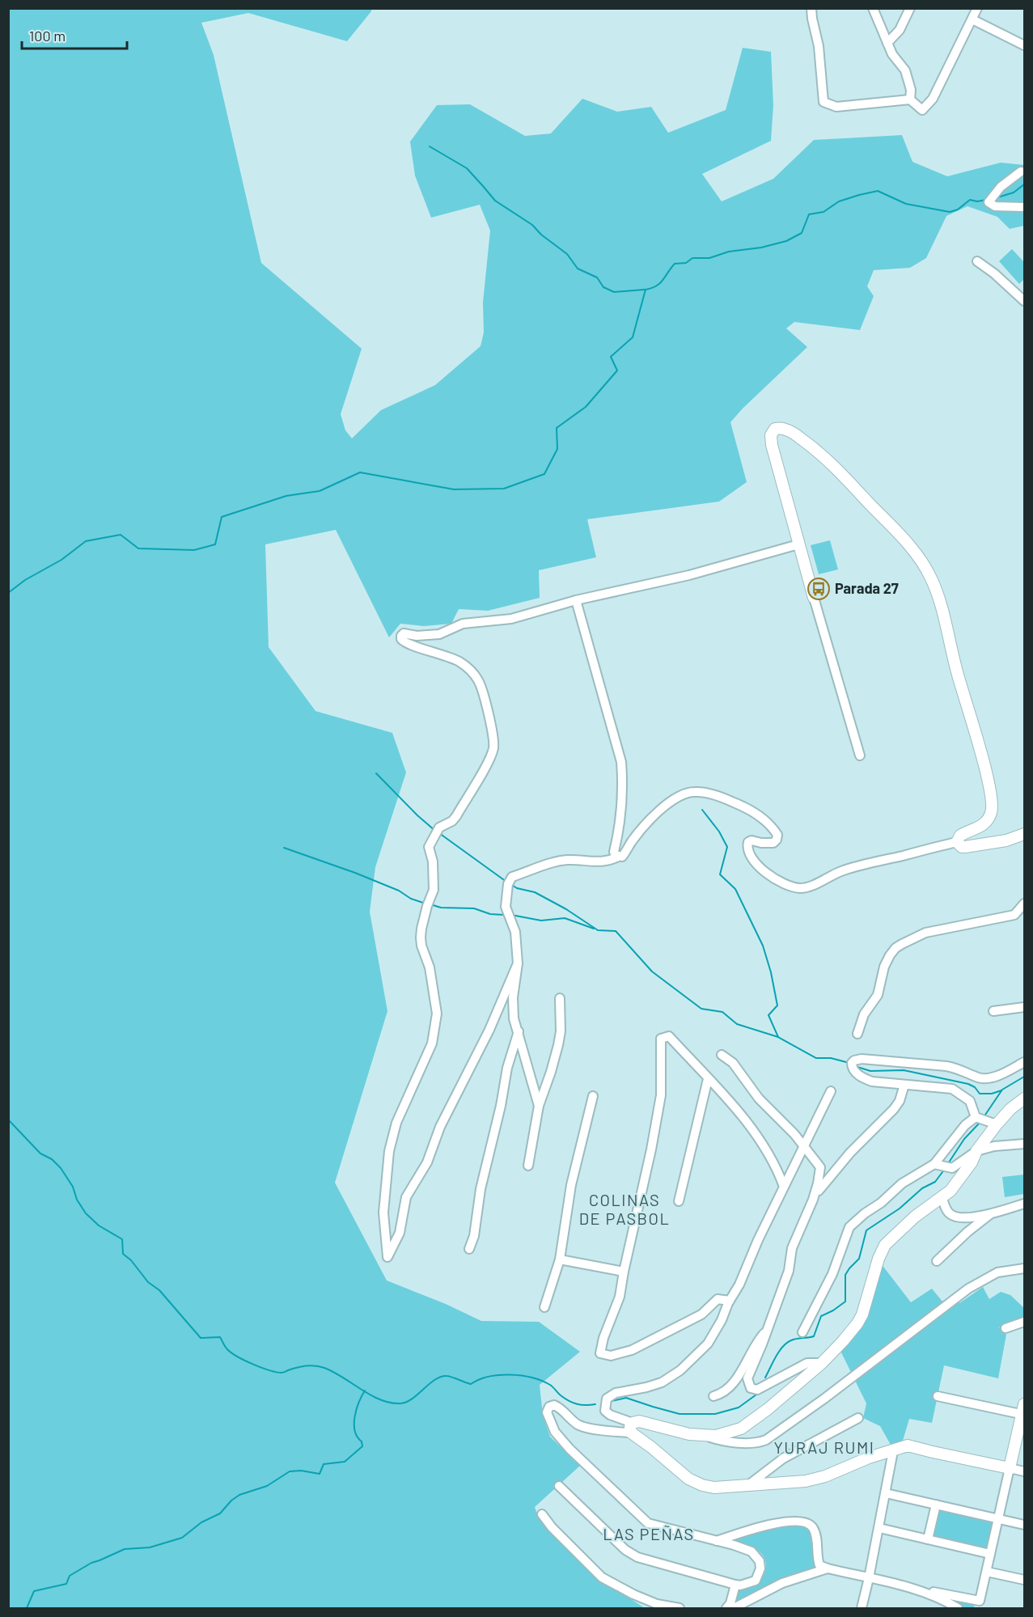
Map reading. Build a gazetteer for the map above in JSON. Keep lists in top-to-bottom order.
{
  "districts": ["COLINAS DE PASBOL", "YURAJ RUMI", "LAS PEÑAS"],
  "places": {
    "bus stop": ["Parada 27"]
  },
  "scale_bar": "100 m"
}
